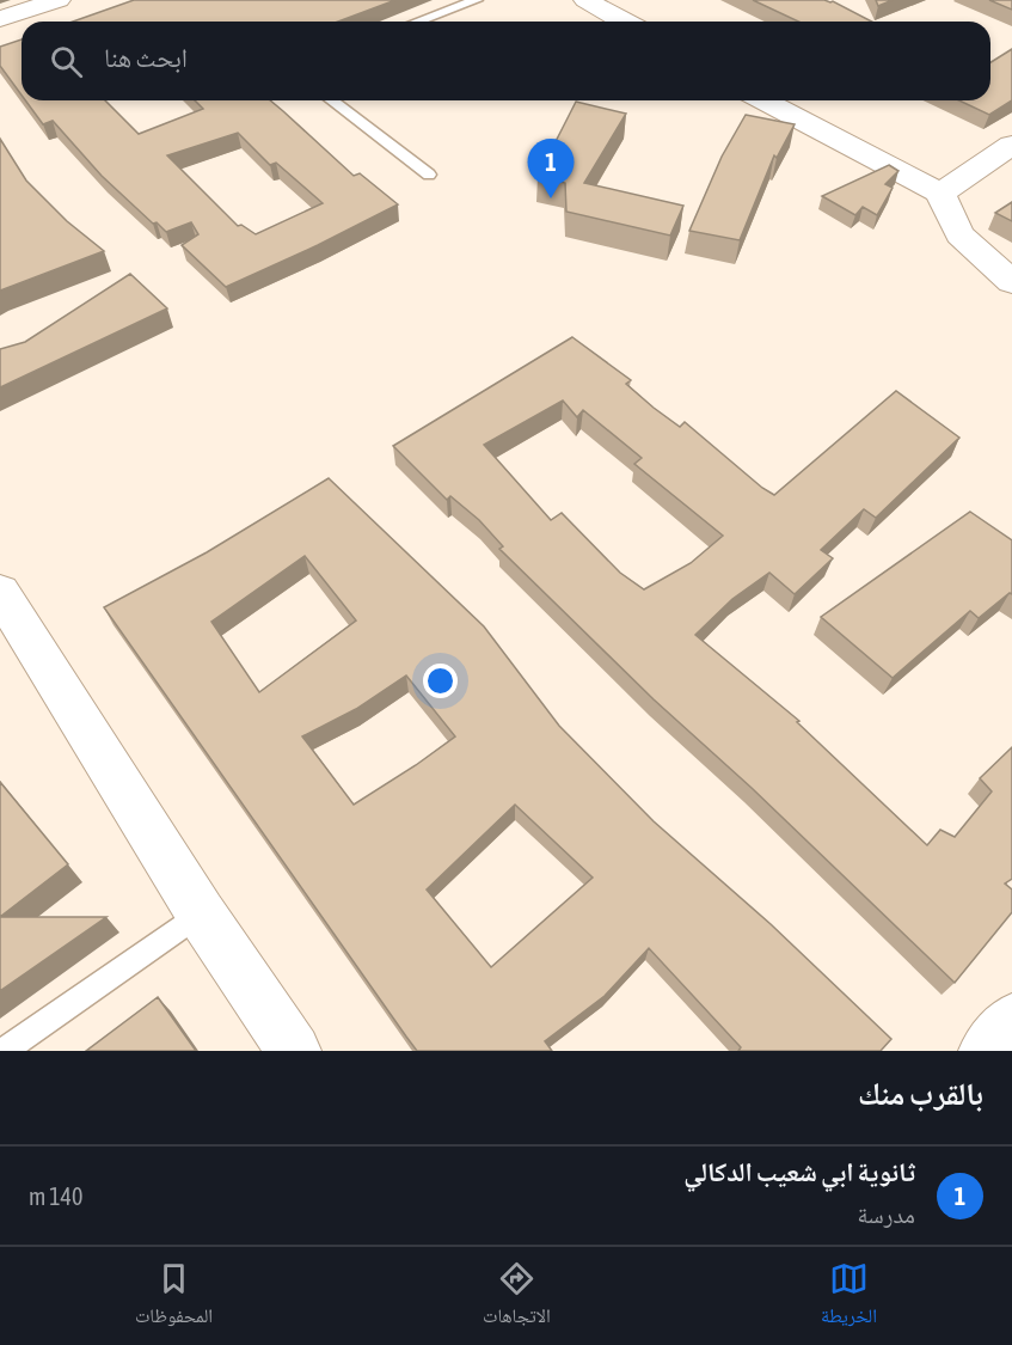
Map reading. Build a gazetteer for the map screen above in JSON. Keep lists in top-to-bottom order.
{
  "page": {
    "search": "ابحث هنا",
    "pins": "1",
    "heading": "بالقرب منك",
    "list": [
      {
        "mark": "1",
        "name": "ثانوية ابي شعيب الدكالي",
        "note": "مدرسة",
        "value": "140 m"
      }
    ],
    "nav": ["الخريطة", "الاتجاهات", "المحفوظات"]
  }
}
